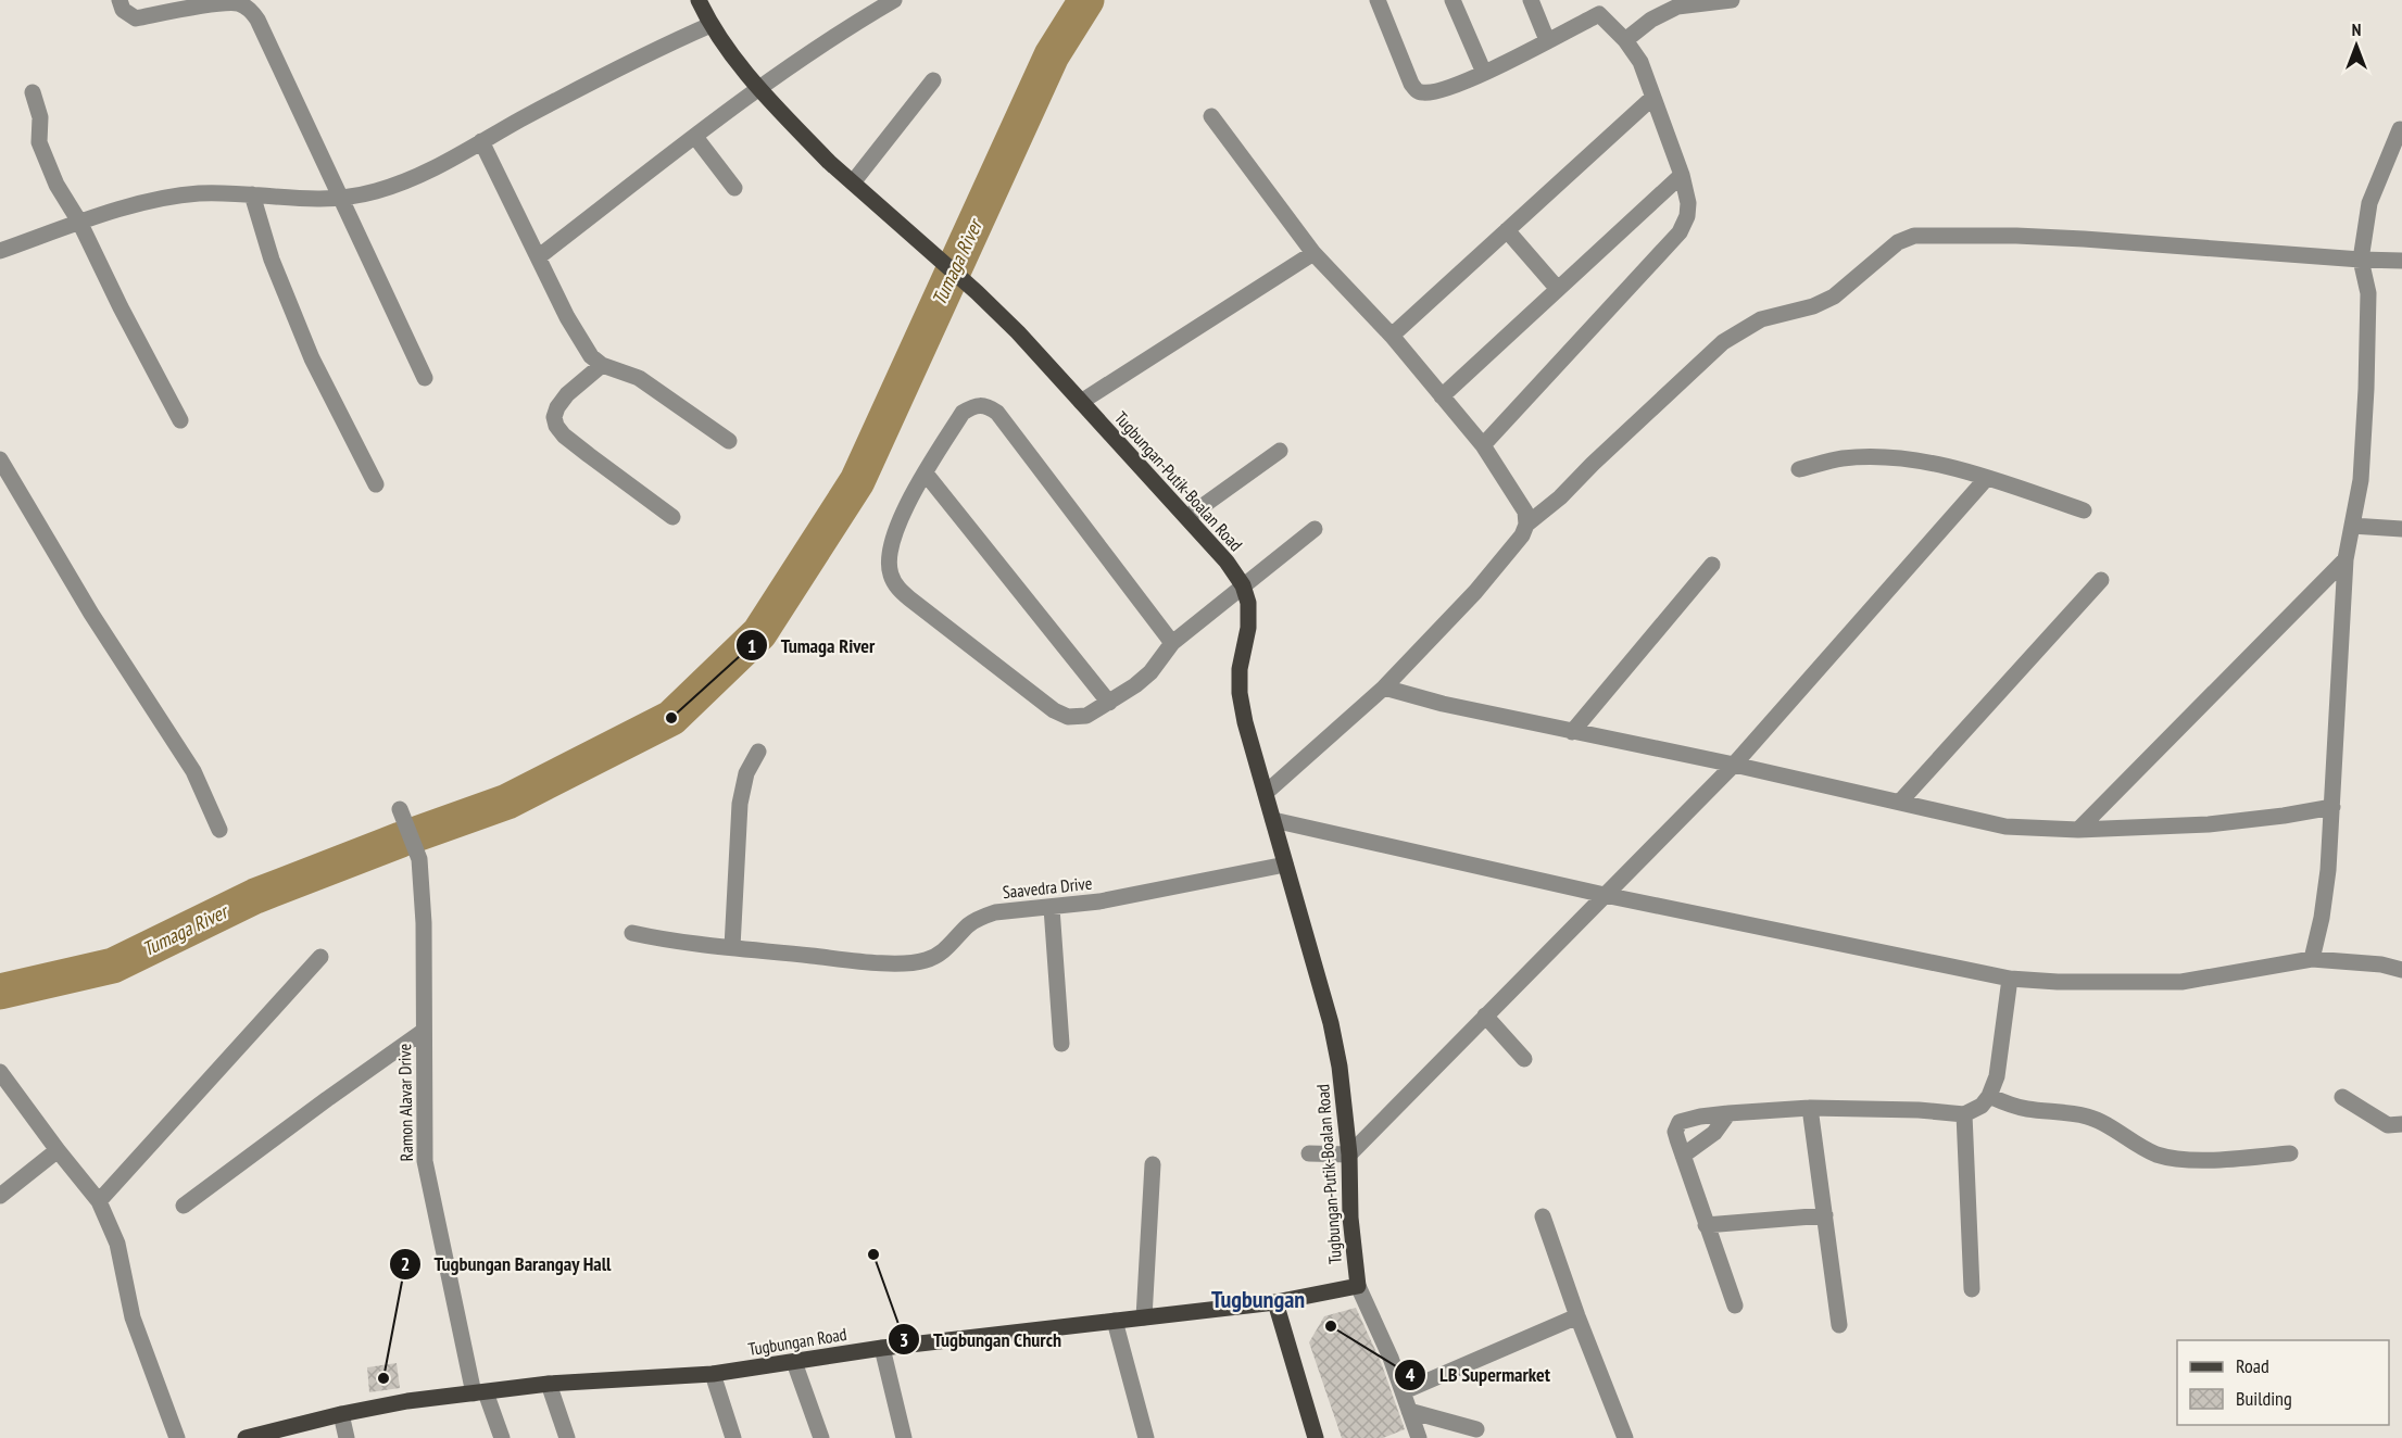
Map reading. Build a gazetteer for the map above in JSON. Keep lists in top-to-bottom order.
{
  "streets": {
    "main road": ["Tugbungan-Putik-Boalan Road", "Tugbungan Road"],
    "street": ["Saavedra Drive", "Ramon Alavar Drive"]
  },
  "crossings": [
    ["Tugbungan-Putik-Boalan Road", "Saavedra Drive"],
    ["Tugbungan-Putik-Boalan Road", "Tugbungan Road"],
    ["Ramon Alavar Drive", "Tugbungan Road"]
  ],
  "districts": ["Tugbungan"],
  "water": ["Tumaga River"],
  "places": [
    "Tumaga River",
    "Tugbungan Church",
    "LB Supermarket",
    "Tugbungan Barangay Hall"
  ],
  "legend": ["Road", "Building"],
  "north": "top"
}
